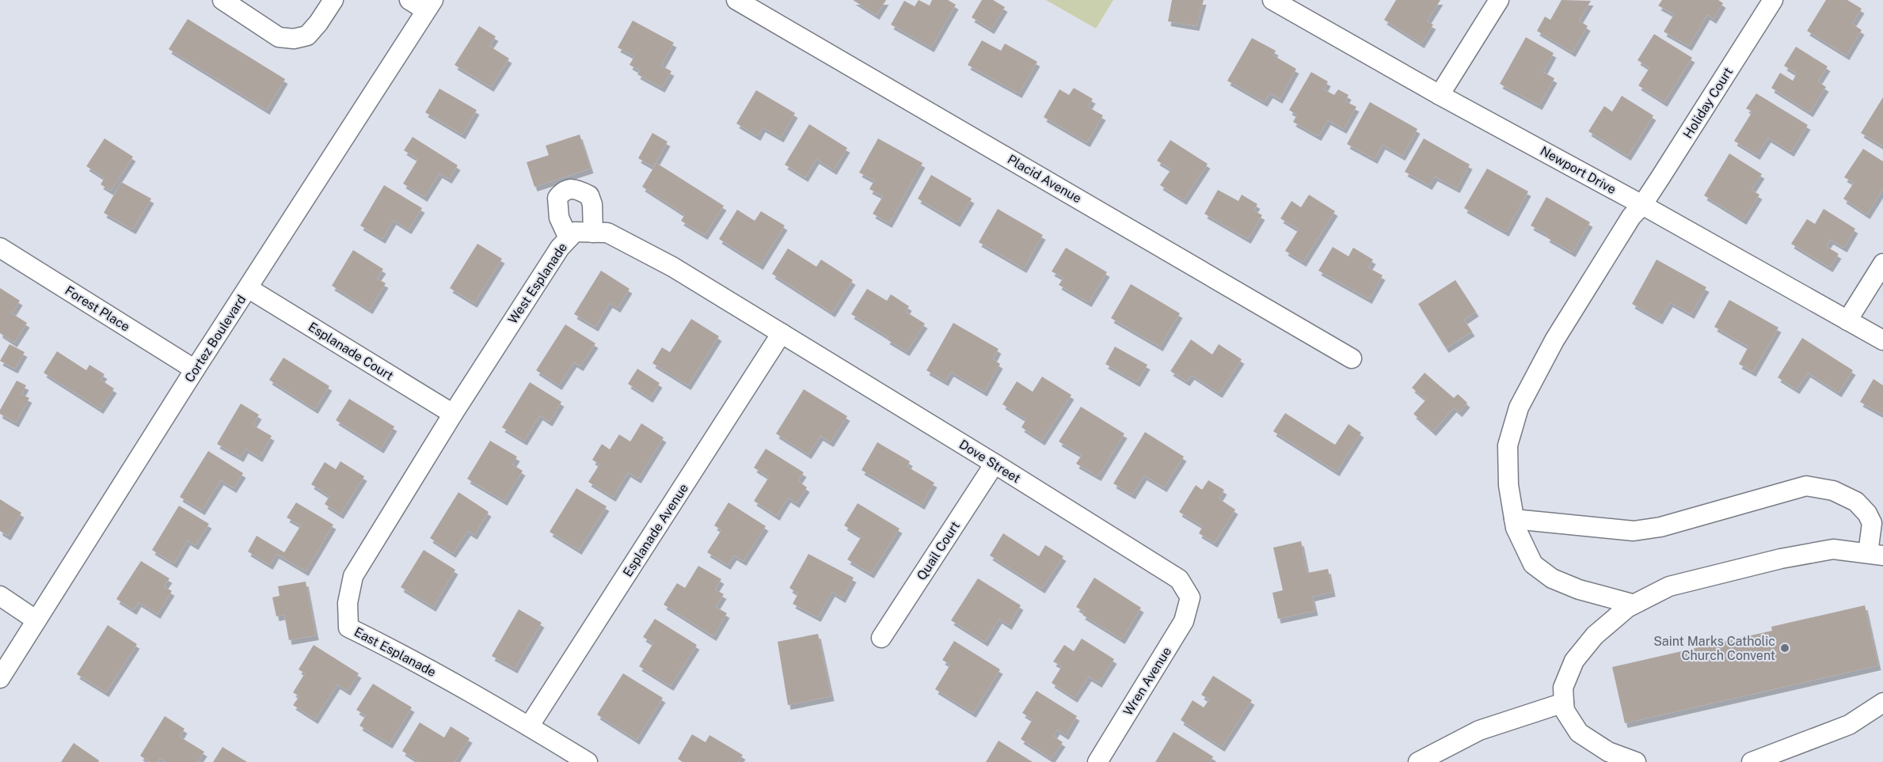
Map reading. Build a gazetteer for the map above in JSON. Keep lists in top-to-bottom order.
{
  "streets": {
    "street": [
      "Holiday Court",
      "Newport Drive",
      "Placid Avenue",
      "West Esplanade",
      "Forest Place",
      "Cortez Boulevard",
      "Esplanade Court",
      "Dove Street",
      "Esplanade Avenue",
      "Quail Court",
      "East Esplanade",
      "Wren Avenue"
    ]
  },
  "crossings": [
    ["Holiday Court", "Newport Drive"],
    ["West Esplanade", "Esplanade Court"],
    ["West Esplanade", "Dove Street"],
    ["West Esplanade", "Esplanade Avenue"],
    ["West Esplanade", "East Esplanade"],
    ["Forest Place", "Cortez Boulevard"],
    ["Cortez Boulevard", "Esplanade Court"],
    ["Esplanade Court", "East Esplanade"],
    ["Dove Street", "Esplanade Avenue"],
    ["Dove Street", "Quail Court"],
    ["Dove Street", "Wren Avenue"],
    ["Esplanade Avenue", "East Esplanade"]
  ],
  "places": ["Saint Marks Catholic Church Convent"]
}
